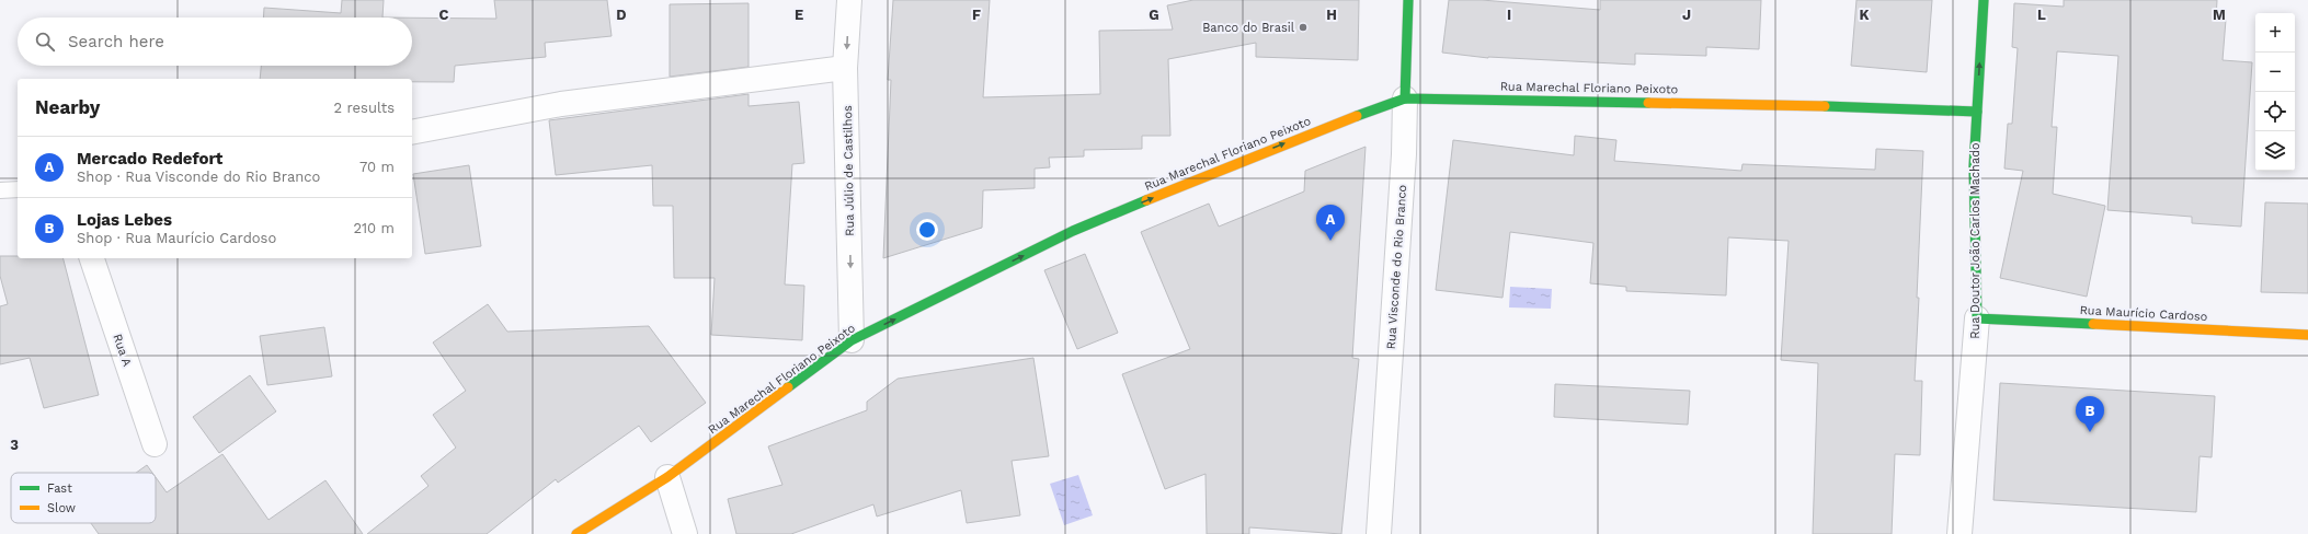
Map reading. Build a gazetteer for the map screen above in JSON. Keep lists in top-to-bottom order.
{
  "streets": {
    "main road": [
      "Rua Marechal Floriano Peixoto",
      "Rua Doutor João Carlos Machado",
      "Rua Visconde do Rio Branco",
      "Rua Maurício Cardoso"
    ],
    "street": ["Rua Júlio de Castilhos", "Rua A"]
  },
  "crossings": [
    ["Rua Marechal Floriano Peixoto", "Rua Júlio de Castilhos"],
    ["Rua Marechal Floriano Peixoto", "Rua Doutor João Carlos Machado"],
    ["Rua Marechal Floriano Peixoto", "Rua Visconde do Rio Branco"],
    ["Rua Doutor João Carlos Machado", "Rua Maurício Cardoso"]
  ],
  "one_way": ["Rua Marechal Floriano Peixoto", "Rua Júlio de Castilhos"],
  "places": ["Banco do Brasil"],
  "legend": ["Fast", "Slow"],
  "page": {
    "map_buttons": ["+", "−"],
    "search": "Search here",
    "heading": ["Nearby", "2 results"],
    "list": [
      {
        "mark": "A",
        "name": "Mercado Redefort",
        "note": "Shop · Rua Visconde do Rio Branco",
        "value": "70 m"
      },
      {
        "mark": "B",
        "name": "Lojas Lebes",
        "note": "Shop · Rua Maurício Cardoso",
        "value": "210 m"
      }
    ],
    "pins": ["A", "B"]
  },
  "grid": {
    "columns": [
      "C",
      "D",
      "E",
      "F",
      "G",
      "H",
      "I",
      "J",
      "K",
      "L",
      "M"
    ],
    "rows": ["3"]
  }
}
